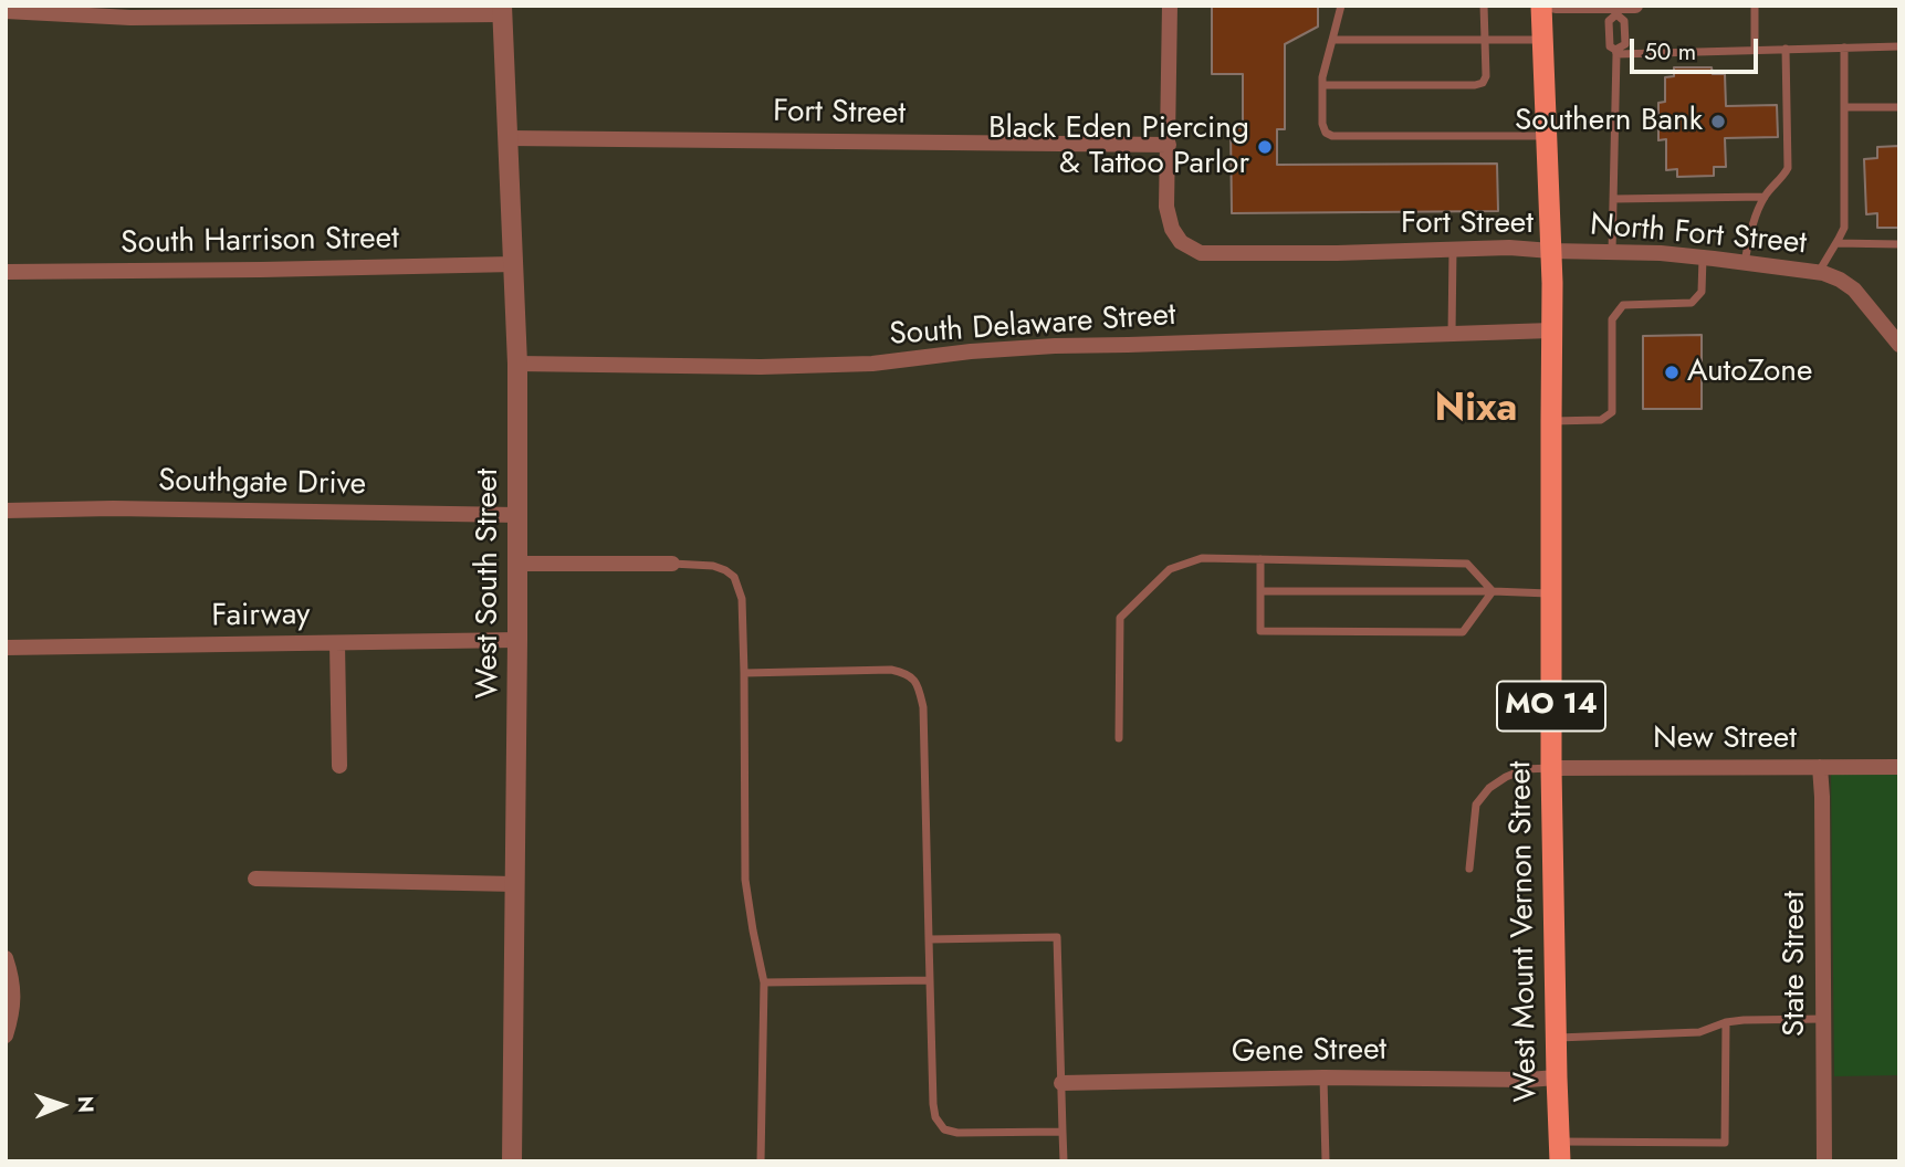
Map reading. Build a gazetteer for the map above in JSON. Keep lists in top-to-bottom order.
{
  "streets": {
    "main road": ["MO 14", "West Mount Vernon Street"],
    "street": [
      "Fort Street",
      "North Fort Street",
      "South Harrison Street",
      "South Delaware Street",
      "Southgate Drive",
      "West South Street",
      "Fairway",
      "New Street",
      "State Street",
      "Gene Street"
    ]
  },
  "crossings": [
    ["Fort Street", "North Fort Street"],
    ["Fort Street", "West South Street"],
    ["Fort Street", "West Mount Vernon Street"],
    ["North Fort Street", "West Mount Vernon Street"],
    ["South Harrison Street", "West South Street"],
    ["South Delaware Street", "West South Street"],
    ["South Delaware Street", "West Mount Vernon Street"],
    ["Southgate Drive", "West South Street"],
    ["West South Street", "Fairway"],
    ["New Street", "West Mount Vernon Street"],
    ["New Street", "State Street"],
    ["West Mount Vernon Street", "Gene Street"]
  ],
  "districts": ["Nixa"],
  "places": ["Southern Bank", "Black Eden Piercing & Tattoo Parlor", "AutoZone"],
  "scale_bar": "50 m",
  "north": "right"
}
